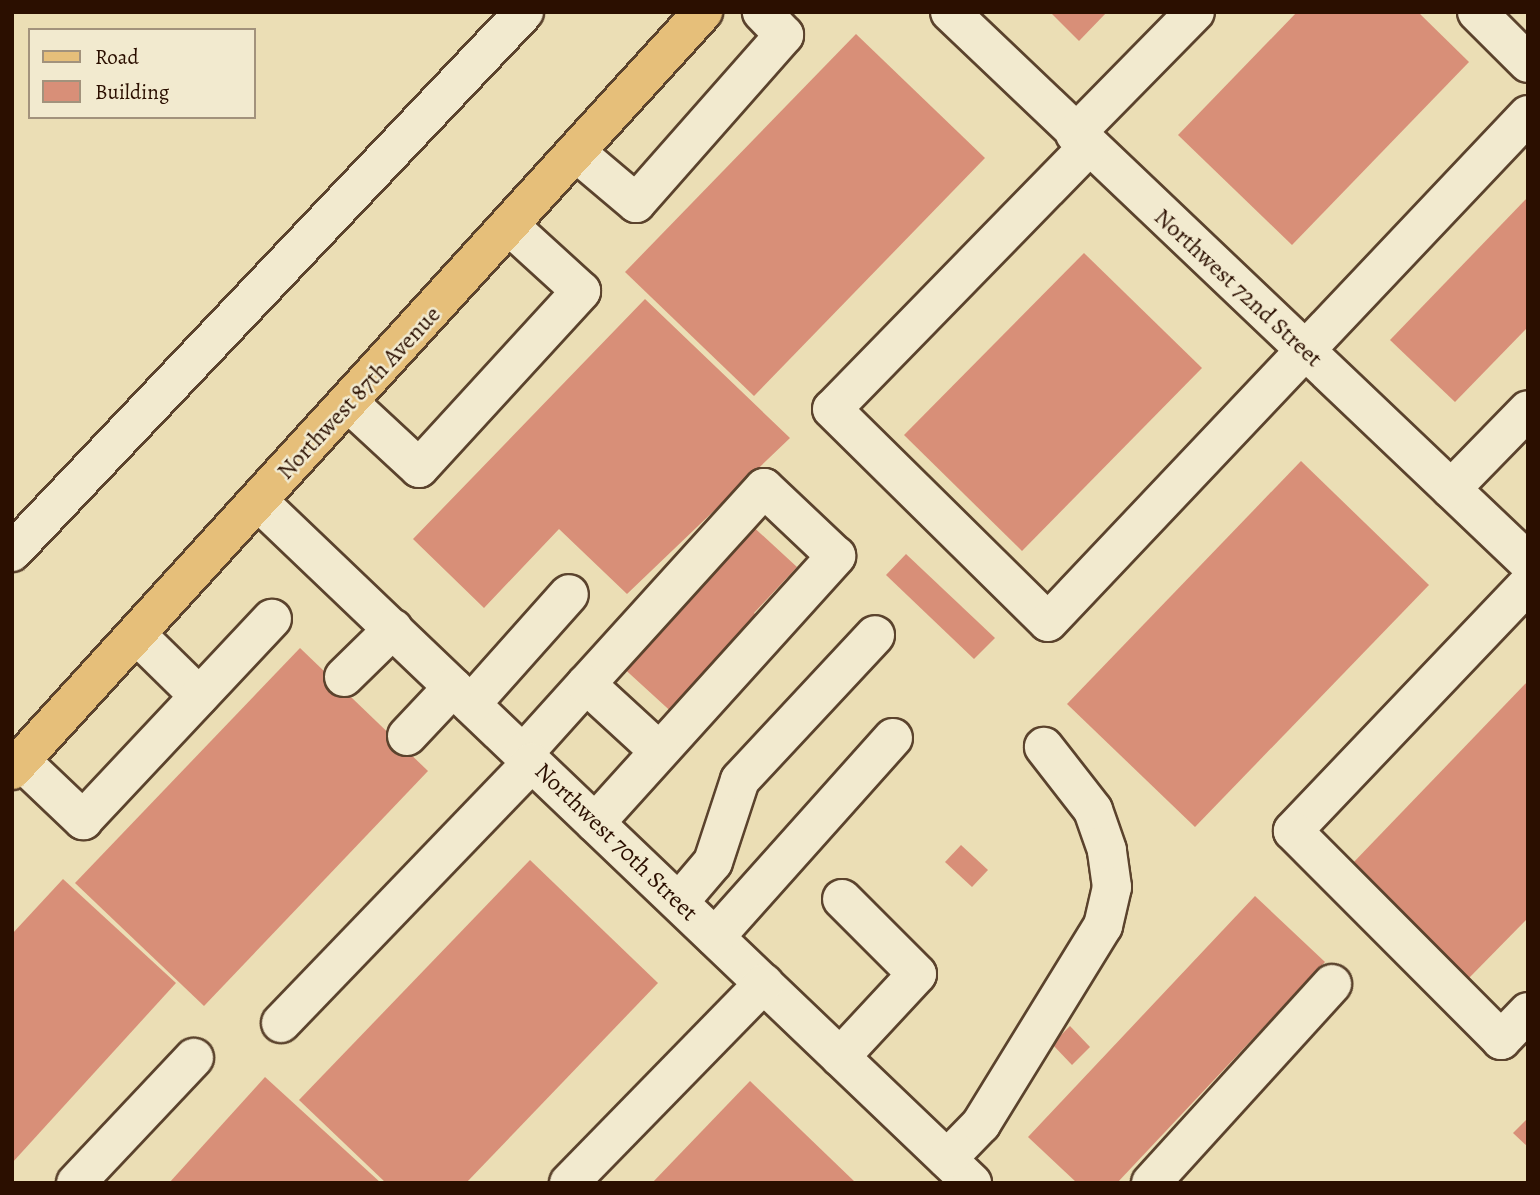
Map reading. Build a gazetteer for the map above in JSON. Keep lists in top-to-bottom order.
{
  "streets": {
    "main road": ["Northwest 87th Avenue"],
    "street": ["Northwest 72nd Street", "Northwest 70th Street"]
  },
  "crossings": [
    ["Northwest 87th Avenue", "Northwest 70th Street"]
  ],
  "legend": ["Road", "Building"]
}
